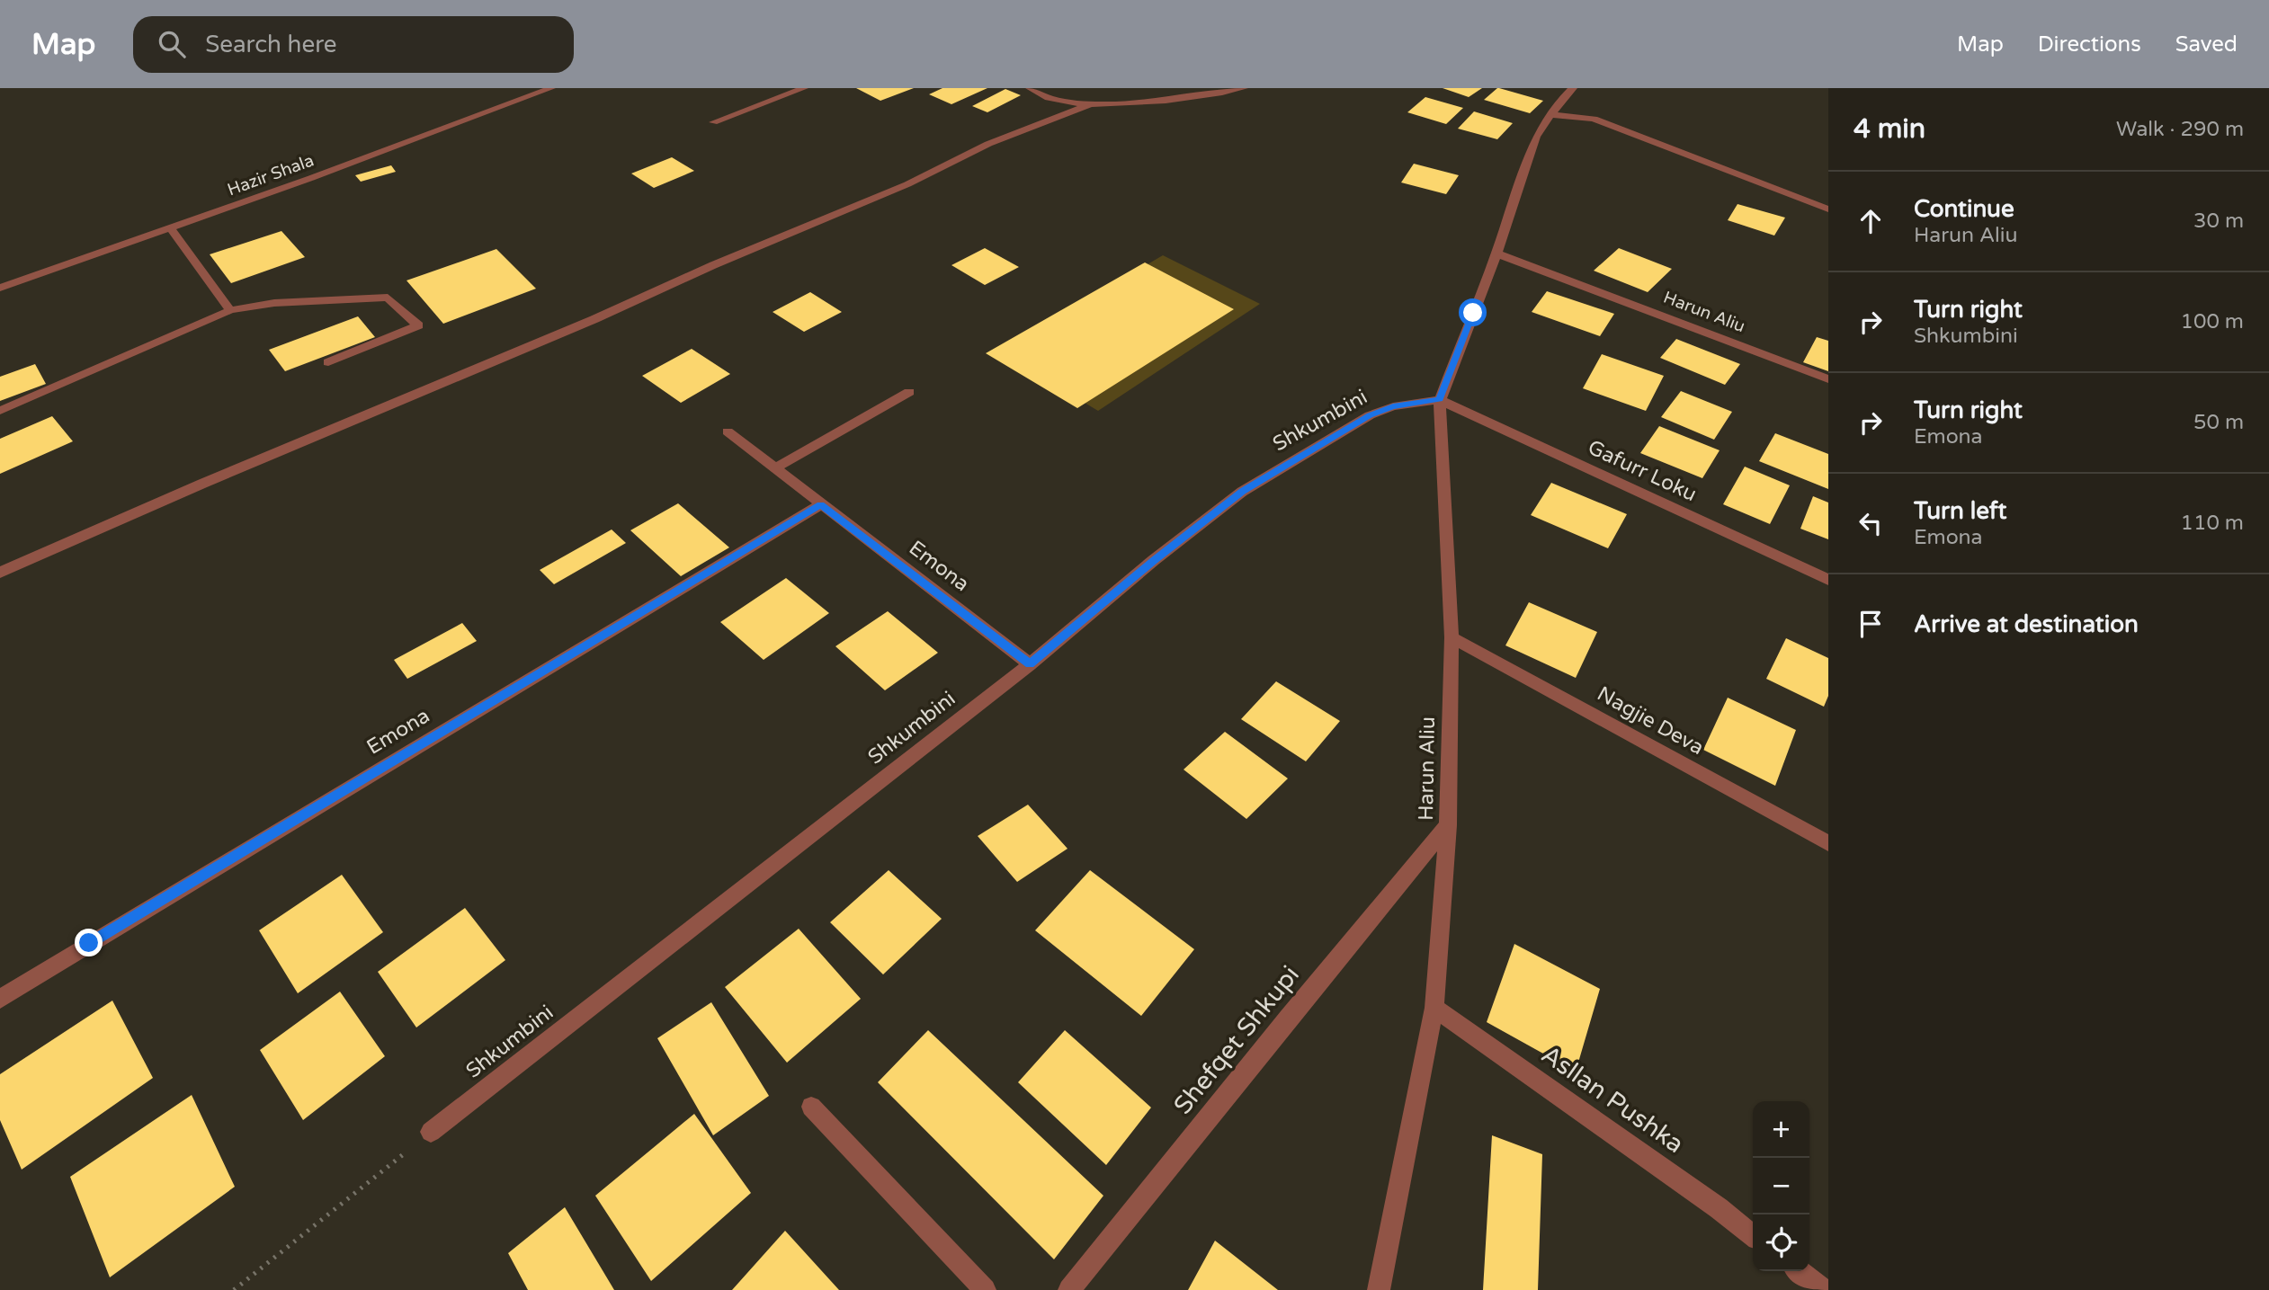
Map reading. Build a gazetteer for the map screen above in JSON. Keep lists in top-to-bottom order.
{
  "streets": {
    "street": [
      "Hazir Shala",
      "Harun Aliu",
      "Shkumbini",
      "Gafurr Loku",
      "Emona",
      "Nagjie Deva",
      "Shefqet Shkupi",
      "Asllan Pushka"
    ]
  },
  "crossings": [
    ["Harun Aliu", "Shkumbini"],
    ["Harun Aliu", "Gafurr Loku"],
    ["Harun Aliu", "Nagjie Deva"],
    ["Harun Aliu", "Shefqet Shkupi"],
    ["Harun Aliu", "Asllan Pushka"],
    ["Shkumbini", "Gafurr Loku"],
    ["Shkumbini", "Emona"]
  ],
  "page": {
    "header": "Map",
    "search": "Search here",
    "nav": ["Map", "Directions", "Saved"],
    "heading": ["4 min", "Walk · 290 m"],
    "list": [
      ["Continue", "Harun Aliu", "30 m"],
      ["Turn right", "Shkumbini", "100 m"],
      ["Turn right", "Emona", "50 m"],
      ["Turn left", "Emona", "110 m"],
      "Arrive at destination"
    ],
    "map_buttons": ["+", "−"]
  }
}
